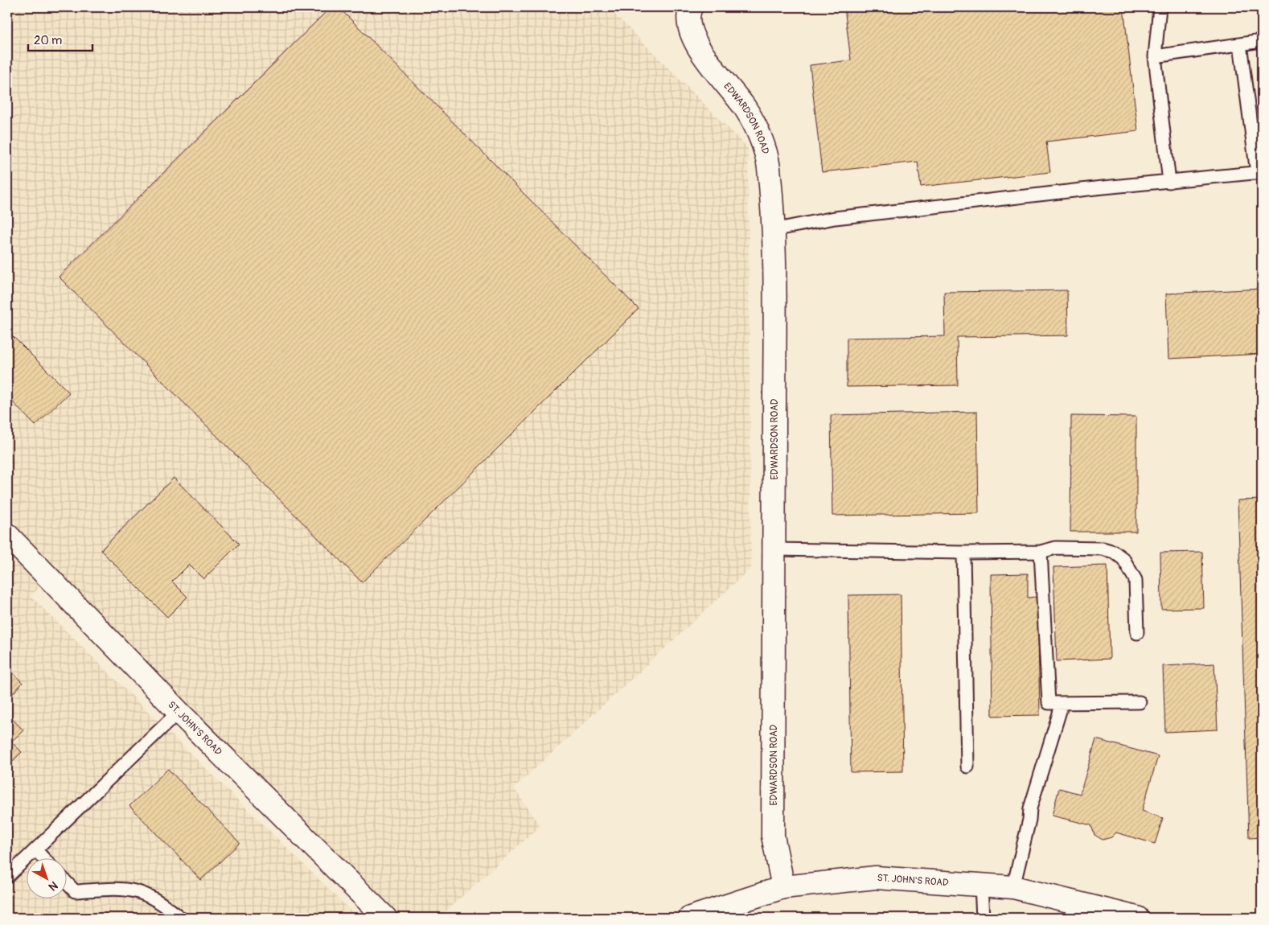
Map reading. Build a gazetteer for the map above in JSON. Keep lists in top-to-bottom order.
{
  "streets": {
    "street": ["EDWARDSON ROAD", "ST. JOHN'S ROAD"]
  },
  "crossings": [
    ["EDWARDSON ROAD", "ST. JOHN'S ROAD"]
  ],
  "scale_bar": "20 m",
  "north": "bottom right"
}
